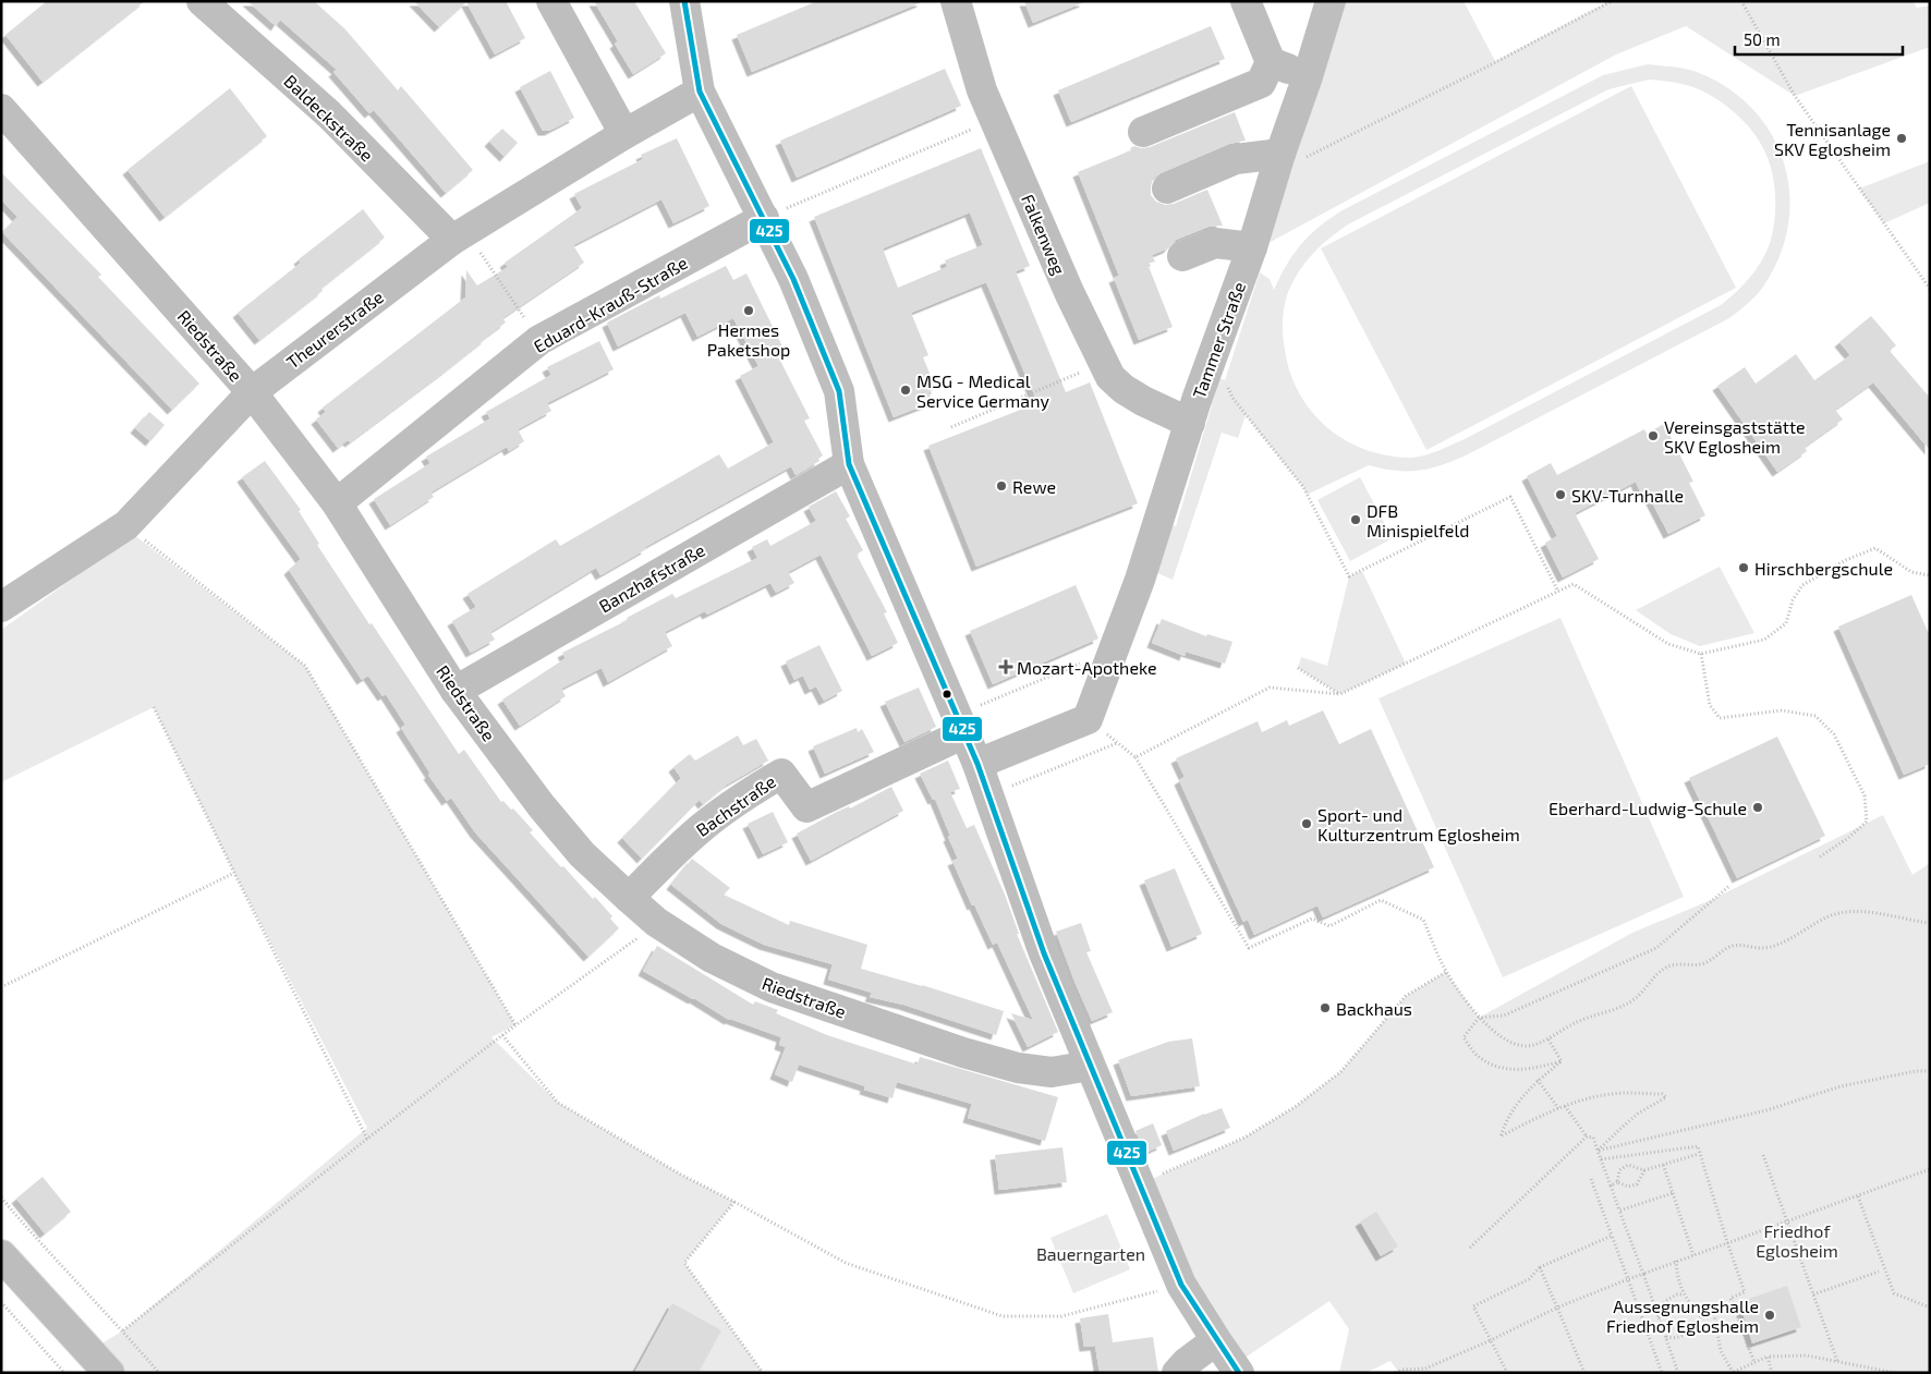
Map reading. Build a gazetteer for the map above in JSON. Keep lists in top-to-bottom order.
{
  "streets": {
    "street": [
      "Baldeckstraße",
      "Falkenweg",
      "Eduard-Krauß-Straße",
      "Theurerstraße",
      "Tammer Straße",
      "Riedstraße",
      "Banzhafstraße",
      "Bachstraße"
    ]
  },
  "crossings": [
    ["Baldeckstraße", "Theurerstraße"],
    ["Falkenweg", "Tammer Straße"],
    ["Eduard-Krauß-Straße", "Riedstraße"],
    ["Theurerstraße", "Riedstraße"],
    ["Riedstraße", "Banzhafstraße"],
    ["Riedstraße", "Bachstraße"]
  ],
  "parks": ["Friedhof Eglosheim", "Bauerngarten"],
  "places": {
    "other": [
      "Tennisanlage SKV Eglosheim",
      "Hermes Paketshop",
      "MSG - Medical Service Germany",
      "Vereinsgaststätte SKV Eglosheim",
      "Rewe",
      "SKV-Turnhalle",
      "DFB Minispielfeld",
      "Hirschbergschule",
      "Eberhard-Ludwig-Schule",
      "Sport- und Kulturzentrum Eglosheim",
      "Backhaus",
      "Aussegnungshalle Friedhof Eglosheim"
    ],
    "health": ["Mozart-Apotheke"]
  },
  "lines": ["transit line 425"],
  "scale_bar": "50 m"
}
